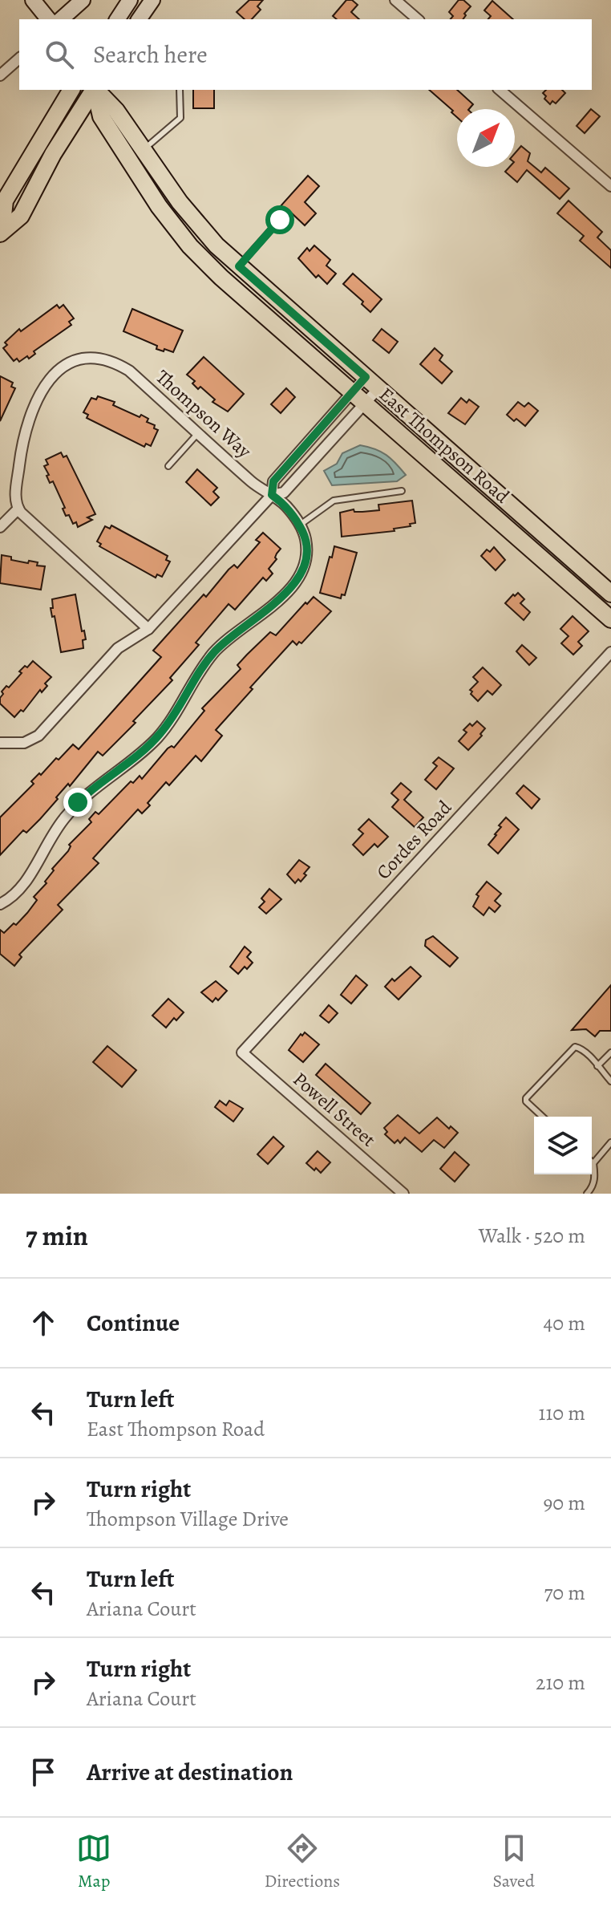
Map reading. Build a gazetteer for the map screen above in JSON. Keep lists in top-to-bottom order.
{
  "streets": {
    "main road": ["East Thompson Road"],
    "street": ["Thompson Way", "Cordes Road", "Powell Street"]
  },
  "crossings": [
    ["Cordes Road", "Powell Street"]
  ],
  "north": "top right",
  "page": {
    "search": "Search here",
    "heading": ["7 min", "Walk · 520 m"],
    "list": [
      ["Continue", "40 m"],
      ["Turn left", "East Thompson Road", "110 m"],
      ["Turn right", "Thompson Village Drive", "90 m"],
      ["Turn left", "Ariana Court", "70 m"],
      ["Turn right", "Ariana Court", "210 m"],
      "Arrive at destination"
    ],
    "nav": ["Map", "Directions", "Saved"]
  }
}
